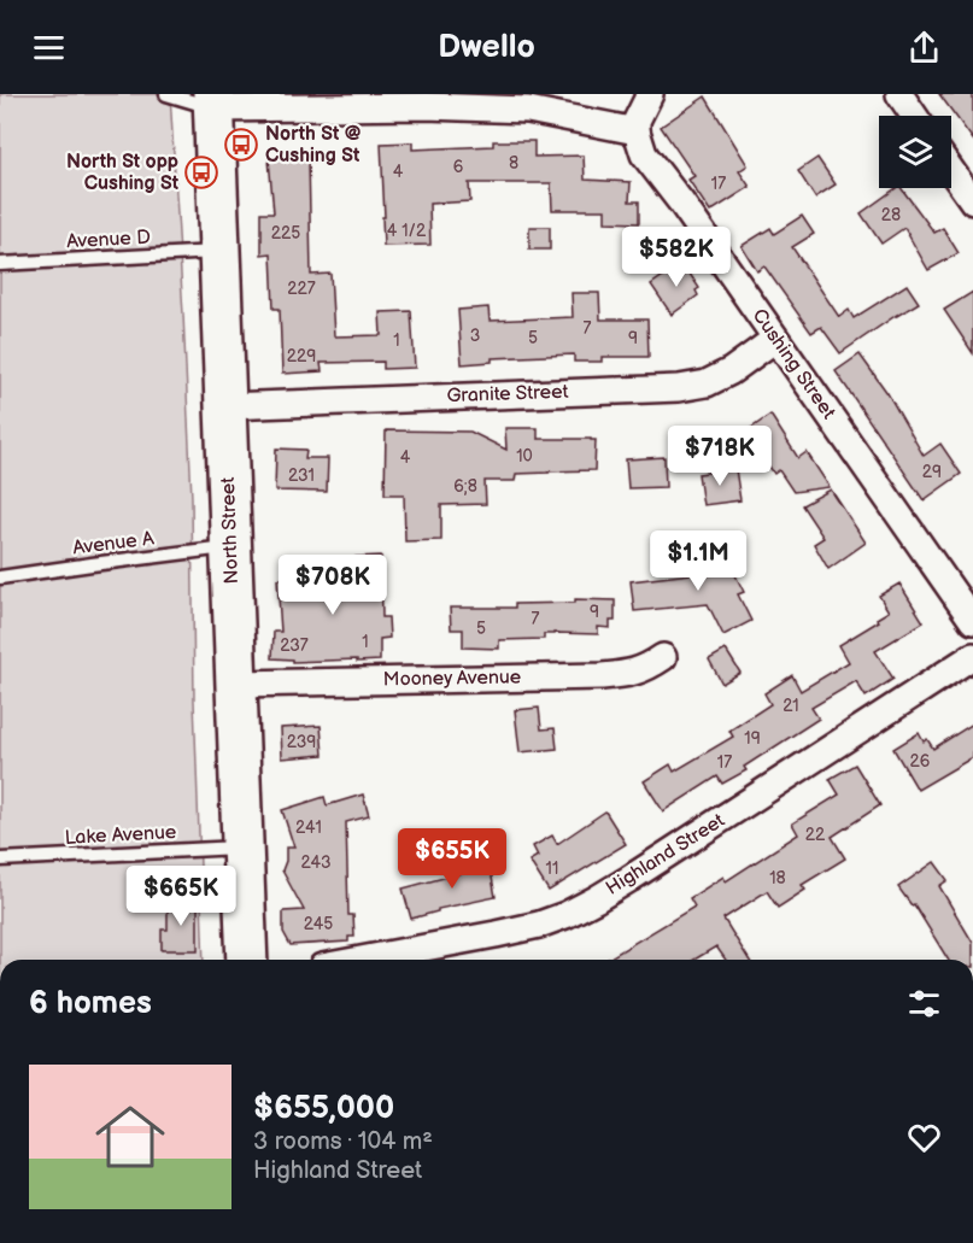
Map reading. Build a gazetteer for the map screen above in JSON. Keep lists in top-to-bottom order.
{
  "streets": {
    "highway": ["North Street"],
    "street": [
      "Cushing Street",
      "Granite Street",
      "Mooney Avenue",
      "Highland Street"
    ],
    "lane": ["Avenue D", "Avenue A", "Lake Avenue"]
  },
  "crossings": [
    ["Avenue D", "North Street"],
    ["Cushing Street", "Granite Street"],
    ["Granite Street", "North Street"],
    ["North Street", "Avenue A"],
    ["North Street", "Mooney Avenue"],
    ["North Street", "Lake Avenue"]
  ],
  "places": {
    "bus stop": ["North St @ Cushing St", "North St opp Cushing St"]
  },
  "house_numbers": [
    "8",
    "6",
    "4",
    "17",
    "28",
    "4 1/2",
    "225",
    "227",
    "7",
    "3",
    "5",
    "9",
    "1",
    "229",
    "10",
    "4",
    "29",
    "231",
    "6;8",
    "9",
    "7",
    "5",
    "1",
    "237",
    "21",
    "19",
    "239",
    "26",
    "17",
    "241",
    "22",
    "243",
    "11",
    "18",
    "245"
  ],
  "page": {
    "header": "Dwello",
    "price": [
      "$582K",
      "$718K",
      "$1.1M",
      "$708K",
      "$655K",
      "$665K"
    ],
    "heading": "6 homes",
    "list": [
      {
        "name": "$655,000",
        "note": "3 rooms · 104 m² · Highland Street"
      }
    ]
  }
}
